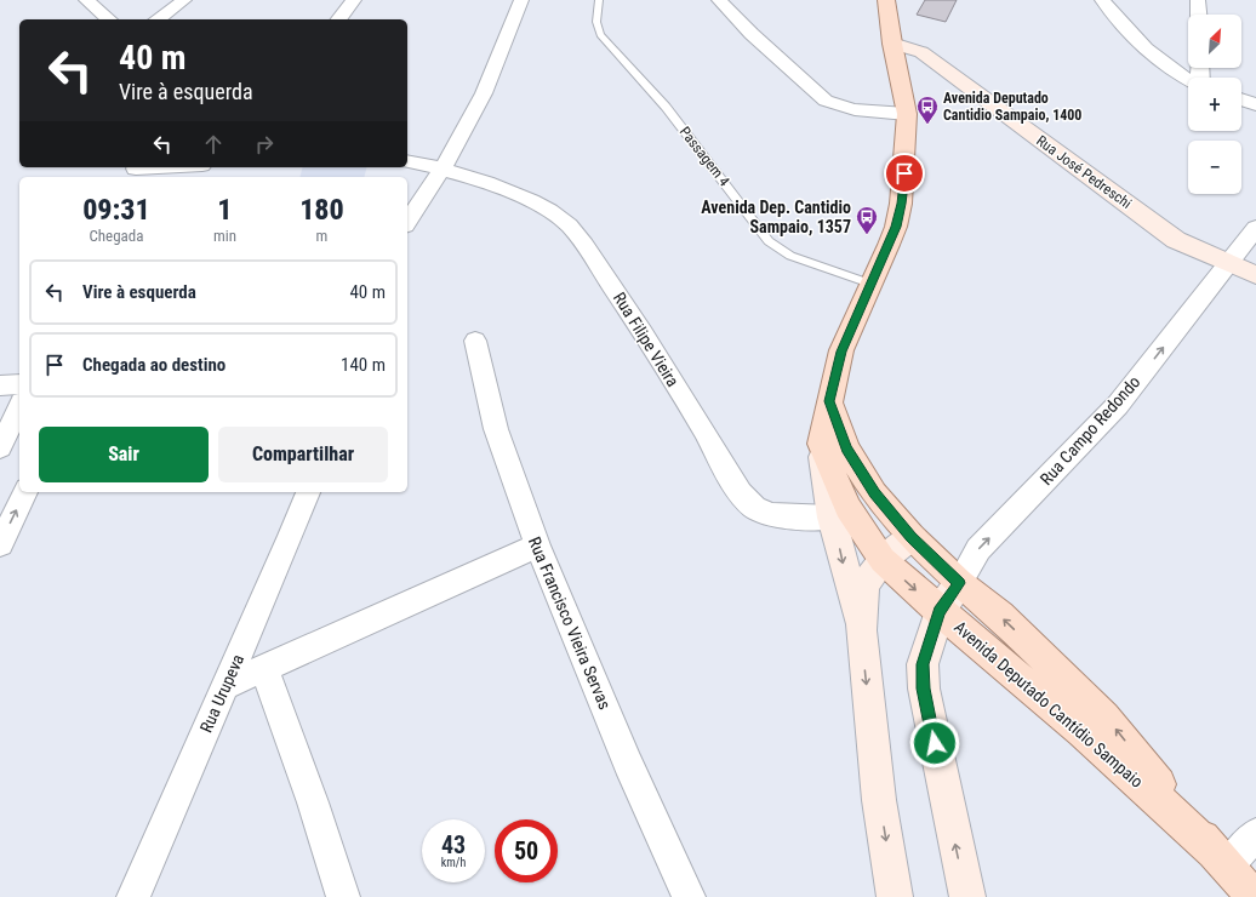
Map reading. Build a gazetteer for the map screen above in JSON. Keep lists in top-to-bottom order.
{
  "streets": {
    "main road": ["Rua José Pedreschi", "Avenida Deputado Cantídio Sampaio"],
    "street": [
      "Rua Filipe Vieira",
      "Rua Campo Redondo",
      "Rua Francisco Vieira Servas",
      "Rua Urupeva"
    ],
    "lane": ["Passagem 4"]
  },
  "crossings": [
    ["Rua José Pedreschi", "Rua Campo Redondo"],
    ["Rua Campo Redondo", "Avenida Deputado Cantídio Sampaio"]
  ],
  "one_way": ["Rua Campo Redondo"],
  "places": {
    "bus stop": ["Avenida Deputado Cantidio Sampaio, 1400", "Avenida Dep. Cantidio Sampaio, 1357"]
  },
  "north": "top right",
  "page": {
    "map_buttons": ["+", "−"],
    "turn": ["40 m", "Vire à esquerda"],
    "eta": [
      "09:31",
      "Chegada",
      "1",
      "min",
      "180",
      "m"
    ],
    "list": [
      {
        "name": "Vire à esquerda",
        "value": "40 m"
      },
      {
        "name": "Chegada ao destino",
        "value": "140 m"
      }
    ],
    "buttons": ["Sair", "Compartilhar"],
    "speed": "43 km/h",
    "limit": "50"
  }
}
